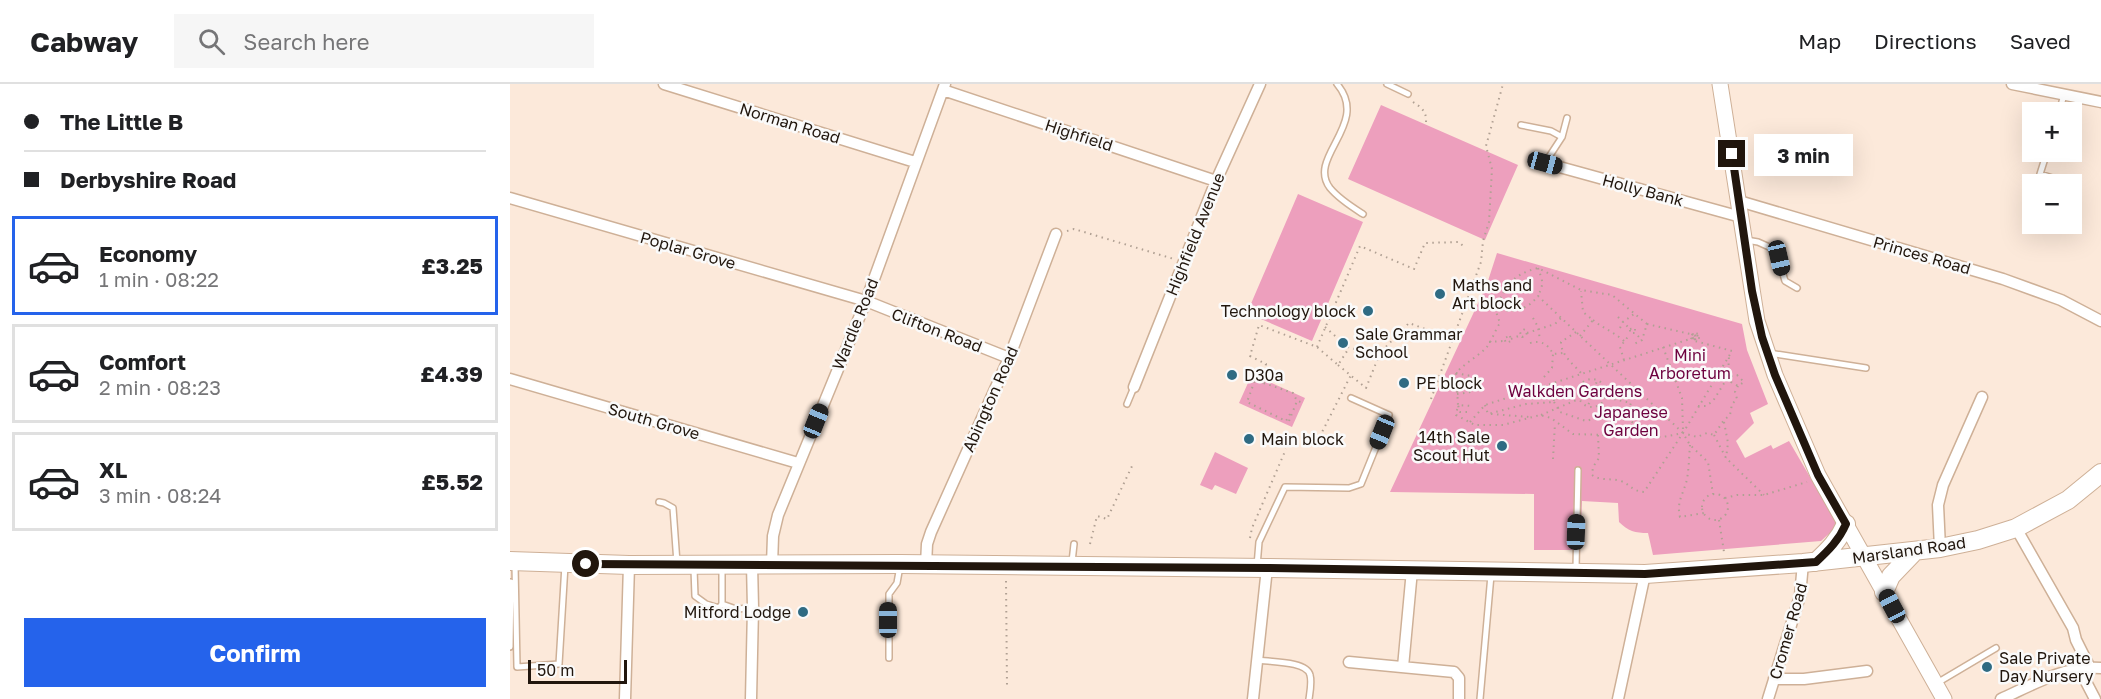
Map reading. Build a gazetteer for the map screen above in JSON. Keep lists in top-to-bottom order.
{
  "streets": {
    "main road": ["Marsland Road"],
    "street": [
      "Norman Road",
      "Highfield",
      "Holly Bank",
      "Highfield Avenue",
      "Poplar Grove",
      "Princes Road",
      "Wardle Road",
      "Clifton Road",
      "Abington Road",
      "South Grove",
      "Cromer Road"
    ]
  },
  "crossings": [
    ["Norman Road", "Wardle Road"],
    ["Highfield", "Highfield Avenue"],
    ["Highfield", "Wardle Road"],
    ["Holly Bank", "Princes Road"],
    ["Poplar Grove", "Wardle Road"],
    ["Poplar Grove", "Clifton Road"],
    ["Wardle Road", "Clifton Road"],
    ["Wardle Road", "South Grove"],
    ["Wardle Road", "Marsland Road"],
    ["Clifton Road", "Abington Road"],
    ["Abington Road", "Marsland Road"],
    ["Marsland Road", "Cromer Road"]
  ],
  "parks": ["Mini Arboretum", "Walkden Gardens", "Japanese Garden"],
  "places": [
    "Maths and Art block",
    "Technology block",
    "Sale Grammar School",
    "D30a",
    "PE block",
    "Main block",
    "14th Sale Scout Hut",
    "Mitford Lodge",
    "Sale Private Day Nursery"
  ],
  "scale_bar": "50 m",
  "page": {
    "header": "Cabway",
    "search": "Search here",
    "nav": ["Map", "Directions", "Saved"],
    "banner": ["The Little B", "Derbyshire Road"],
    "map_buttons": ["+", "−"],
    "bubble": "3 min",
    "list": [
      {
        "name": "Economy",
        "note": "1 min · 08:22",
        "value": "£3.25"
      },
      {
        "name": "Comfort",
        "note": "2 min · 08:23",
        "value": "£4.39"
      },
      {
        "name": "XL",
        "note": "3 min · 08:24",
        "value": "£5.52"
      }
    ],
    "buttons": "Confirm",
    "scale": "50 m"
  }
}
